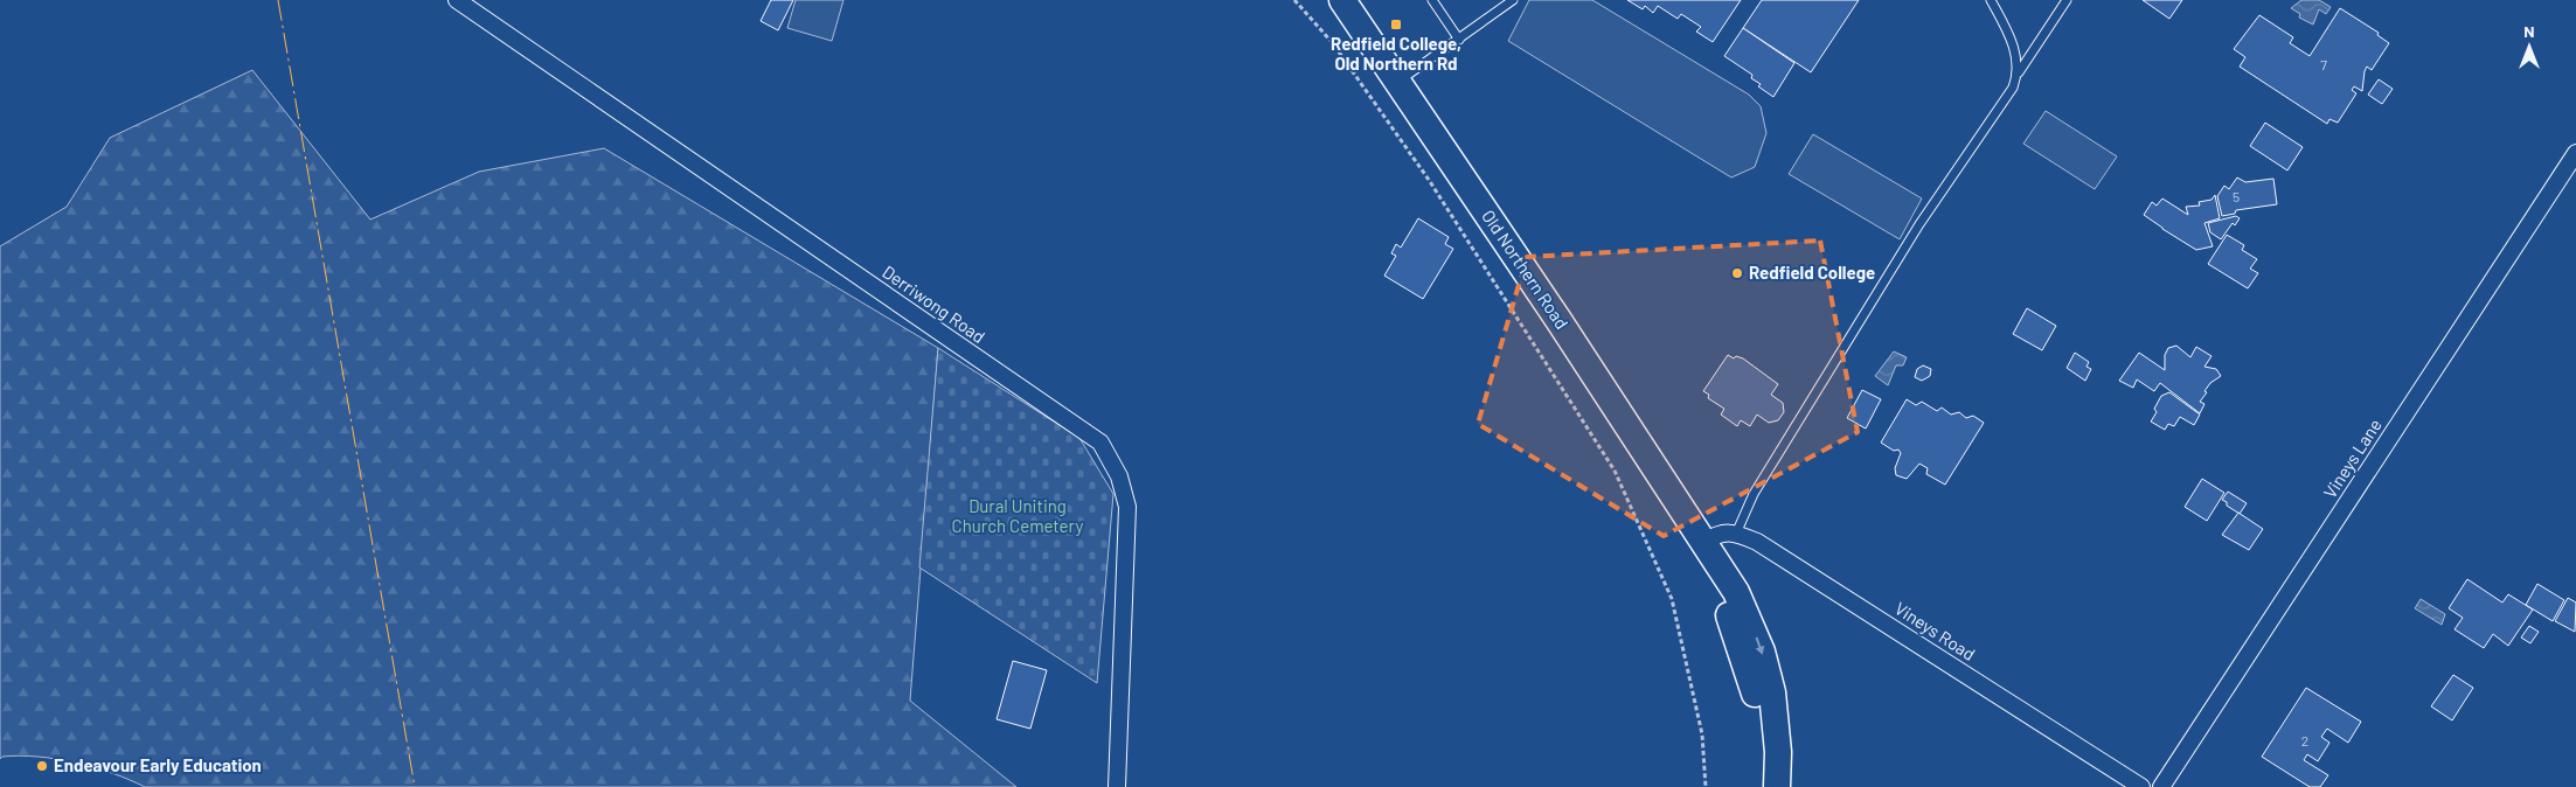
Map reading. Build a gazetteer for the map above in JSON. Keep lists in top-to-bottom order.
{
  "streets": {
    "main road": ["Old Northern Road"],
    "street": ["Derriwong Road", "Vineys Lane", "Vineys Road"]
  },
  "parks": ["Dural Uniting Church Cemetery"],
  "places": {
    "transit": ["Redfield College, Old Northern Rd"],
    "other": ["Redfield College", "Endeavour Early Education"]
  },
  "house_numbers": ["7", "5", "2"],
  "north": "top"
}
